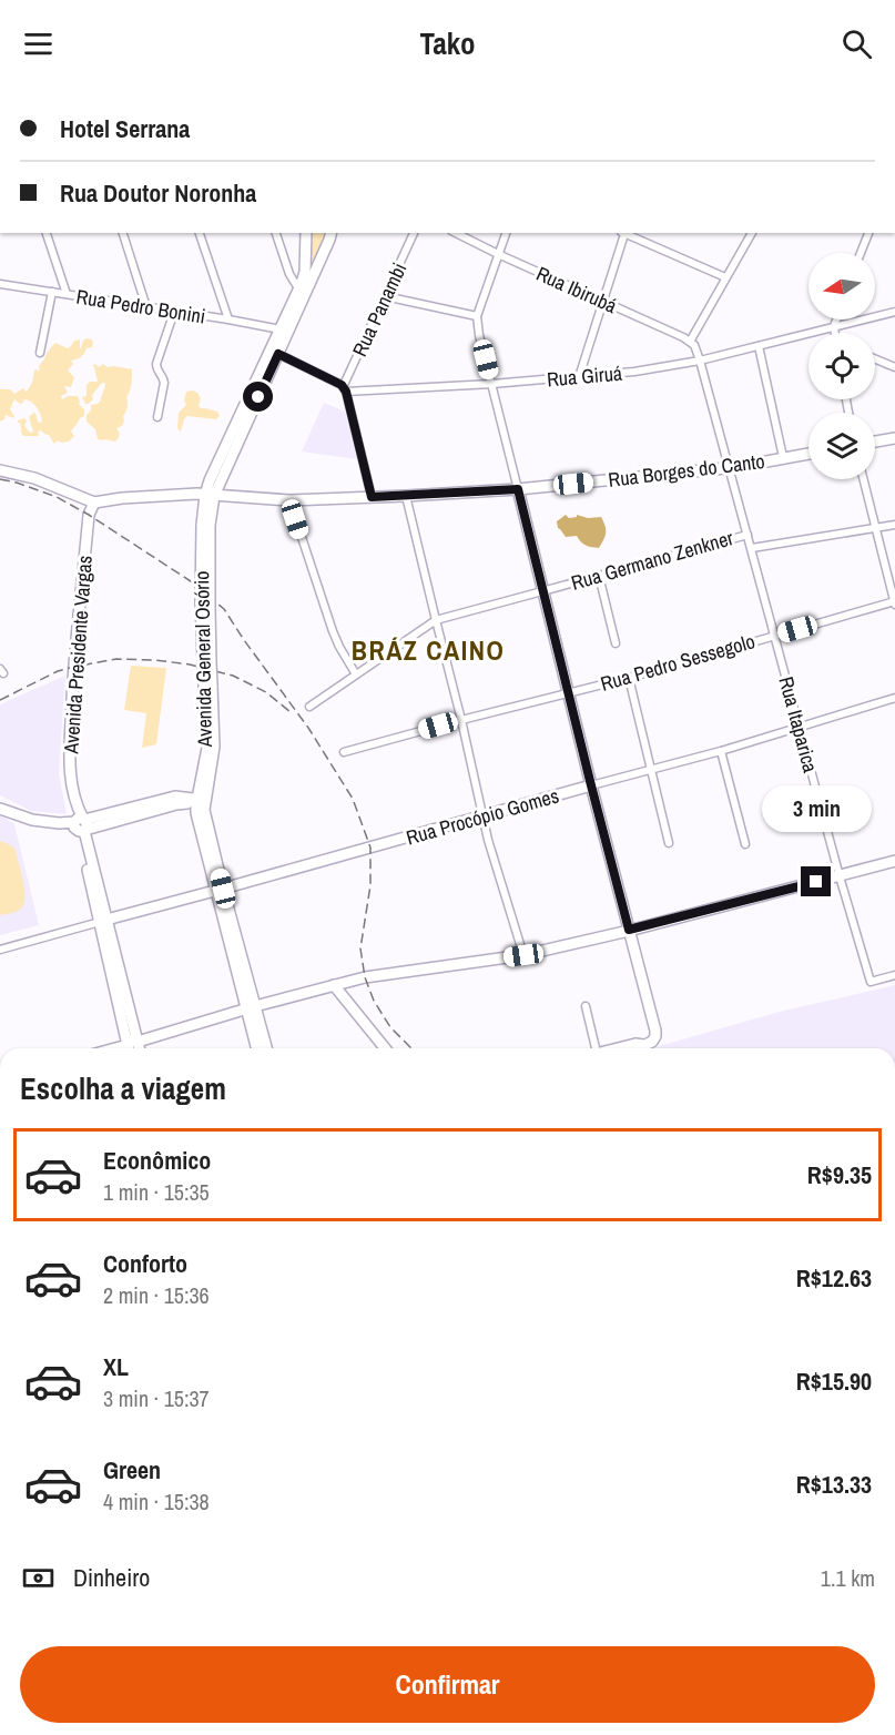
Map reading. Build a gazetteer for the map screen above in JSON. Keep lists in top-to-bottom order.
{
  "streets": {
    "main road": [
      "Rua Borges do Canto",
      "Avenida Presidente Vargas",
      "Avenida General Osório",
      "Rua Procópio Gomes"
    ],
    "street": [
      "Rua Ibirubá",
      "Rua Pedro Bonini",
      "Rua Panambi",
      "Rua Giruá",
      "Rua Germano Zenkner",
      "Rua Pedro Sessegolo",
      "Rua Itaparica"
    ]
  },
  "crossings": [
    ["Rua Ibirubá", "Rua Itaparica"],
    ["Rua Panambi", "Rua Giruá"],
    ["Rua Giruá", "Rua Itaparica"],
    ["Rua Borges do Canto", "Avenida Presidente Vargas"],
    ["Rua Borges do Canto", "Avenida General Osório"],
    ["Rua Borges do Canto", "Rua Itaparica"],
    ["Rua Germano Zenkner", "Rua Itaparica"],
    ["Avenida Presidente Vargas", "Rua Procópio Gomes"],
    ["Avenida General Osório", "Rua Procópio Gomes"],
    ["Rua Pedro Sessegolo", "Rua Itaparica"],
    ["Rua Itaparica", "Rua Procópio Gomes"]
  ],
  "districts": ["BRÁZ CAINO"],
  "north": "left",
  "page": {
    "header": "Tako",
    "banner": ["Hotel Serrana", "Rua Doutor Noronha"],
    "bubble": "3 min",
    "heading": "Escolha a viagem",
    "list": [
      {
        "name": "Econômico",
        "note": "1 min · 15:35",
        "value": "R$9.35"
      },
      {
        "name": "Conforto",
        "note": "2 min · 15:36",
        "value": "R$12.63"
      },
      {
        "name": "XL",
        "note": "3 min · 15:37",
        "value": "R$15.90"
      },
      {
        "name": "Green",
        "note": "4 min · 15:38",
        "value": "R$13.33"
      }
    ],
    "pay": ["Dinheiro", "1.1 km"],
    "buttons": "Confirmar"
  }
}
